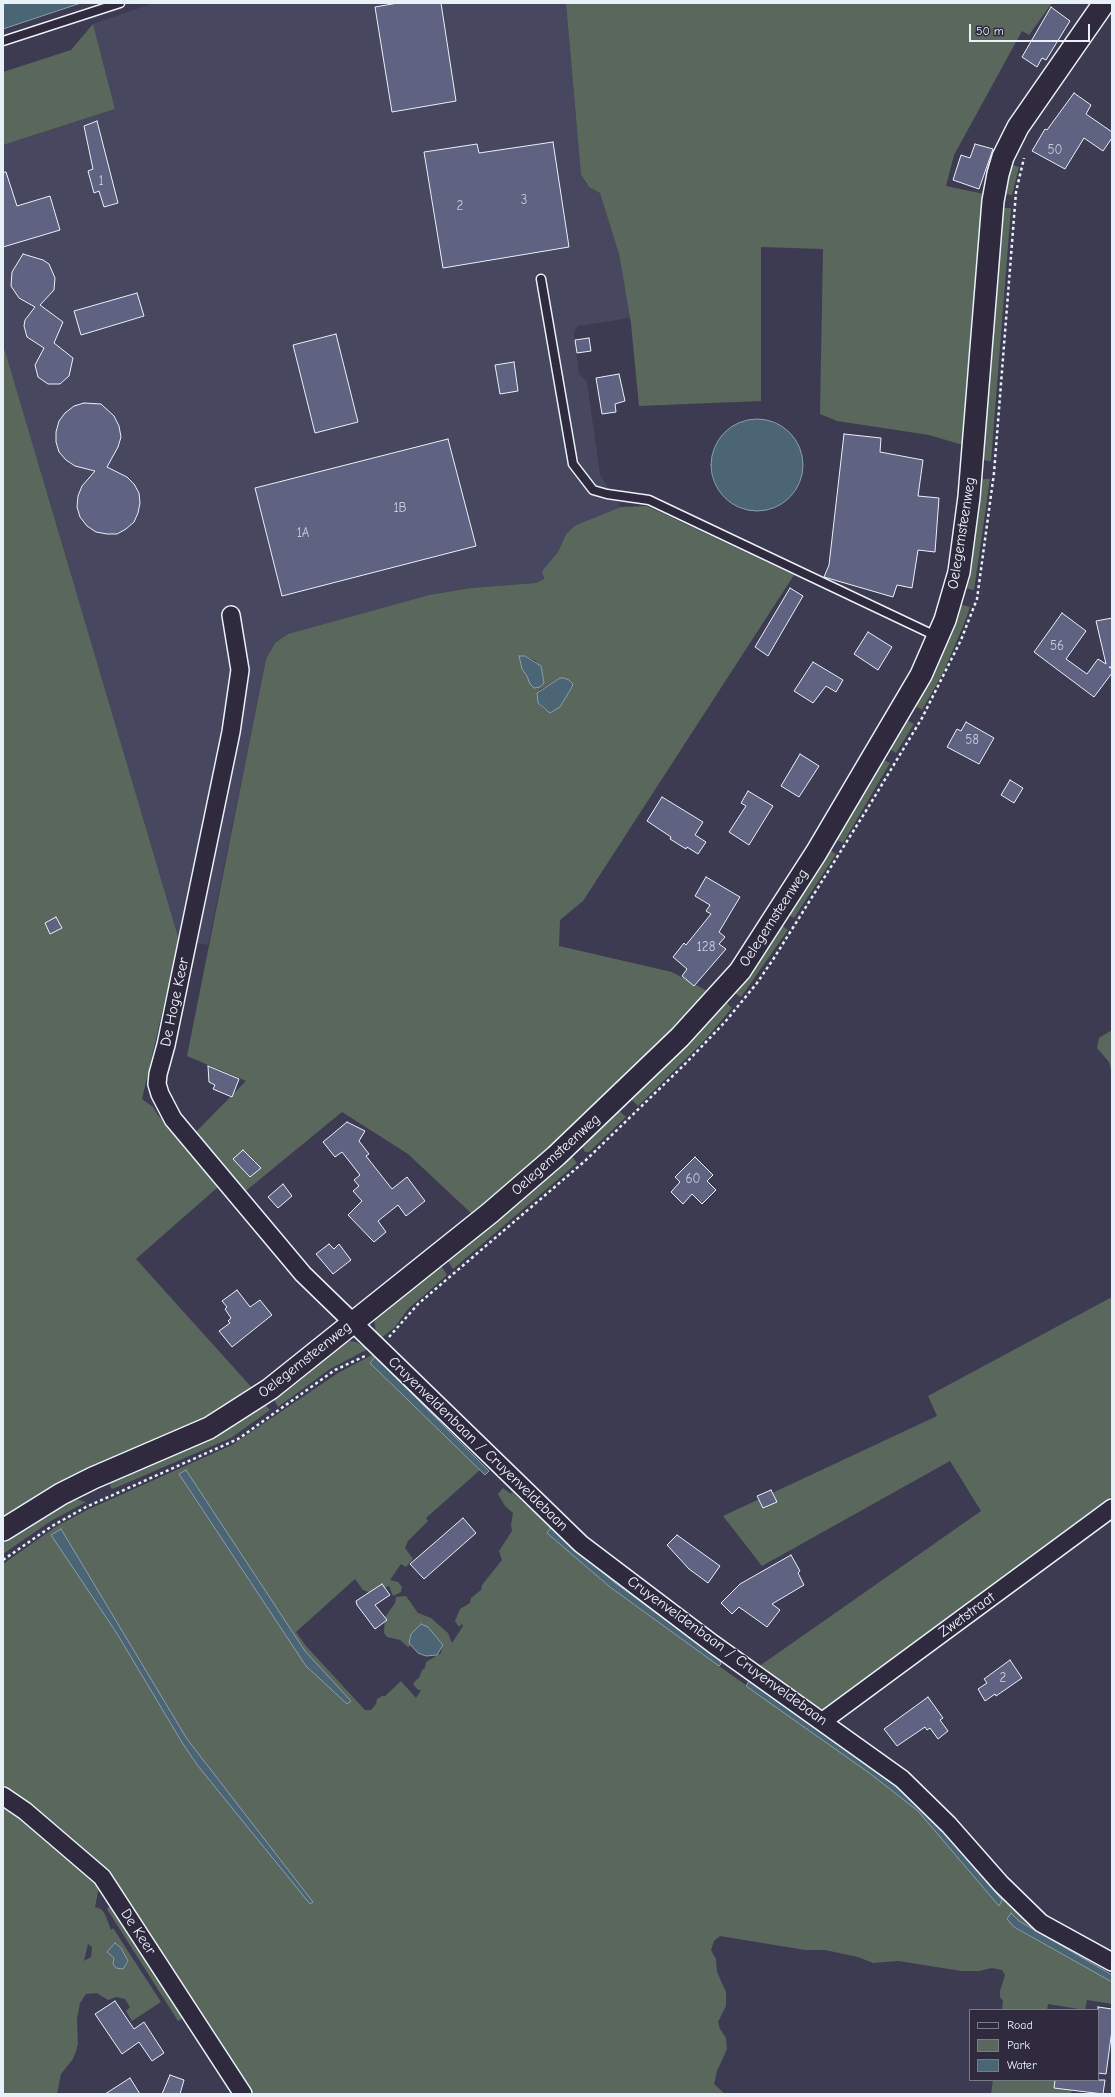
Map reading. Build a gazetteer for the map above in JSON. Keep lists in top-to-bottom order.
{
  "streets": {
    "street": [
      "Oelegemsteenweg",
      "De Hoge Keer",
      "Cruyenveldenbaan / Cruyenveldebaan",
      "Zwetstraat",
      "De Keer"
    ]
  },
  "crossings": [
    ["Oelegemsteenweg", "De Hoge Keer"],
    ["Oelegemsteenweg", "Cruyenveldenbaan / Cruyenveldebaan"],
    ["De Hoge Keer", "Cruyenveldenbaan / Cruyenveldebaan"],
    ["Cruyenveldenbaan / Cruyenveldebaan", "Zwetstraat"]
  ],
  "house_numbers": [
    "50",
    "1",
    "3",
    "2",
    "1B",
    "1A",
    "56",
    "58",
    "128",
    "60",
    "2"
  ],
  "legend": ["Road", "Park", "Water"],
  "scale_bar": "50 m"
}
